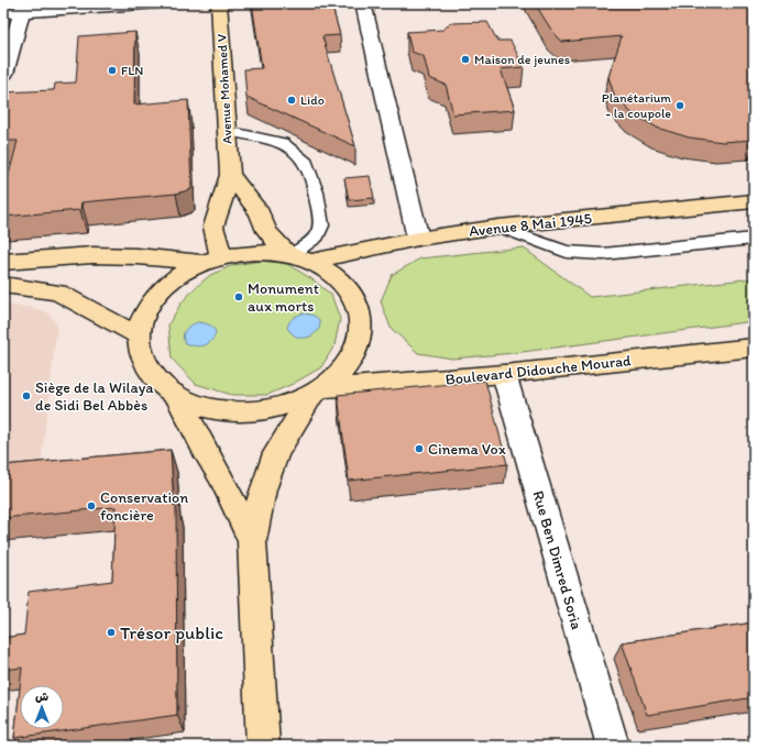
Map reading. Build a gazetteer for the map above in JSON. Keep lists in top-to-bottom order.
{
  "streets": {
    "main road": ["Avenue Mohamed V", "Avenue 8 Mai 1945", "Boulevard Didouche Mourad"],
    "street": ["Rue Ben Dimred Soria"]
  },
  "crossings": [
    ["Boulevard Didouche Mourad", "Rue Ben Dimred Soria"]
  ],
  "places": [
    "Maison de jeunes",
    "FLN",
    "Lido",
    "Planétarium - la coupole",
    "Monument aux morts",
    "Siège de la Wilaya de Sidi Bel Abbès",
    "Cinema Vox",
    "Conservation foncière",
    "Trésor public"
  ],
  "north": "top"
}
